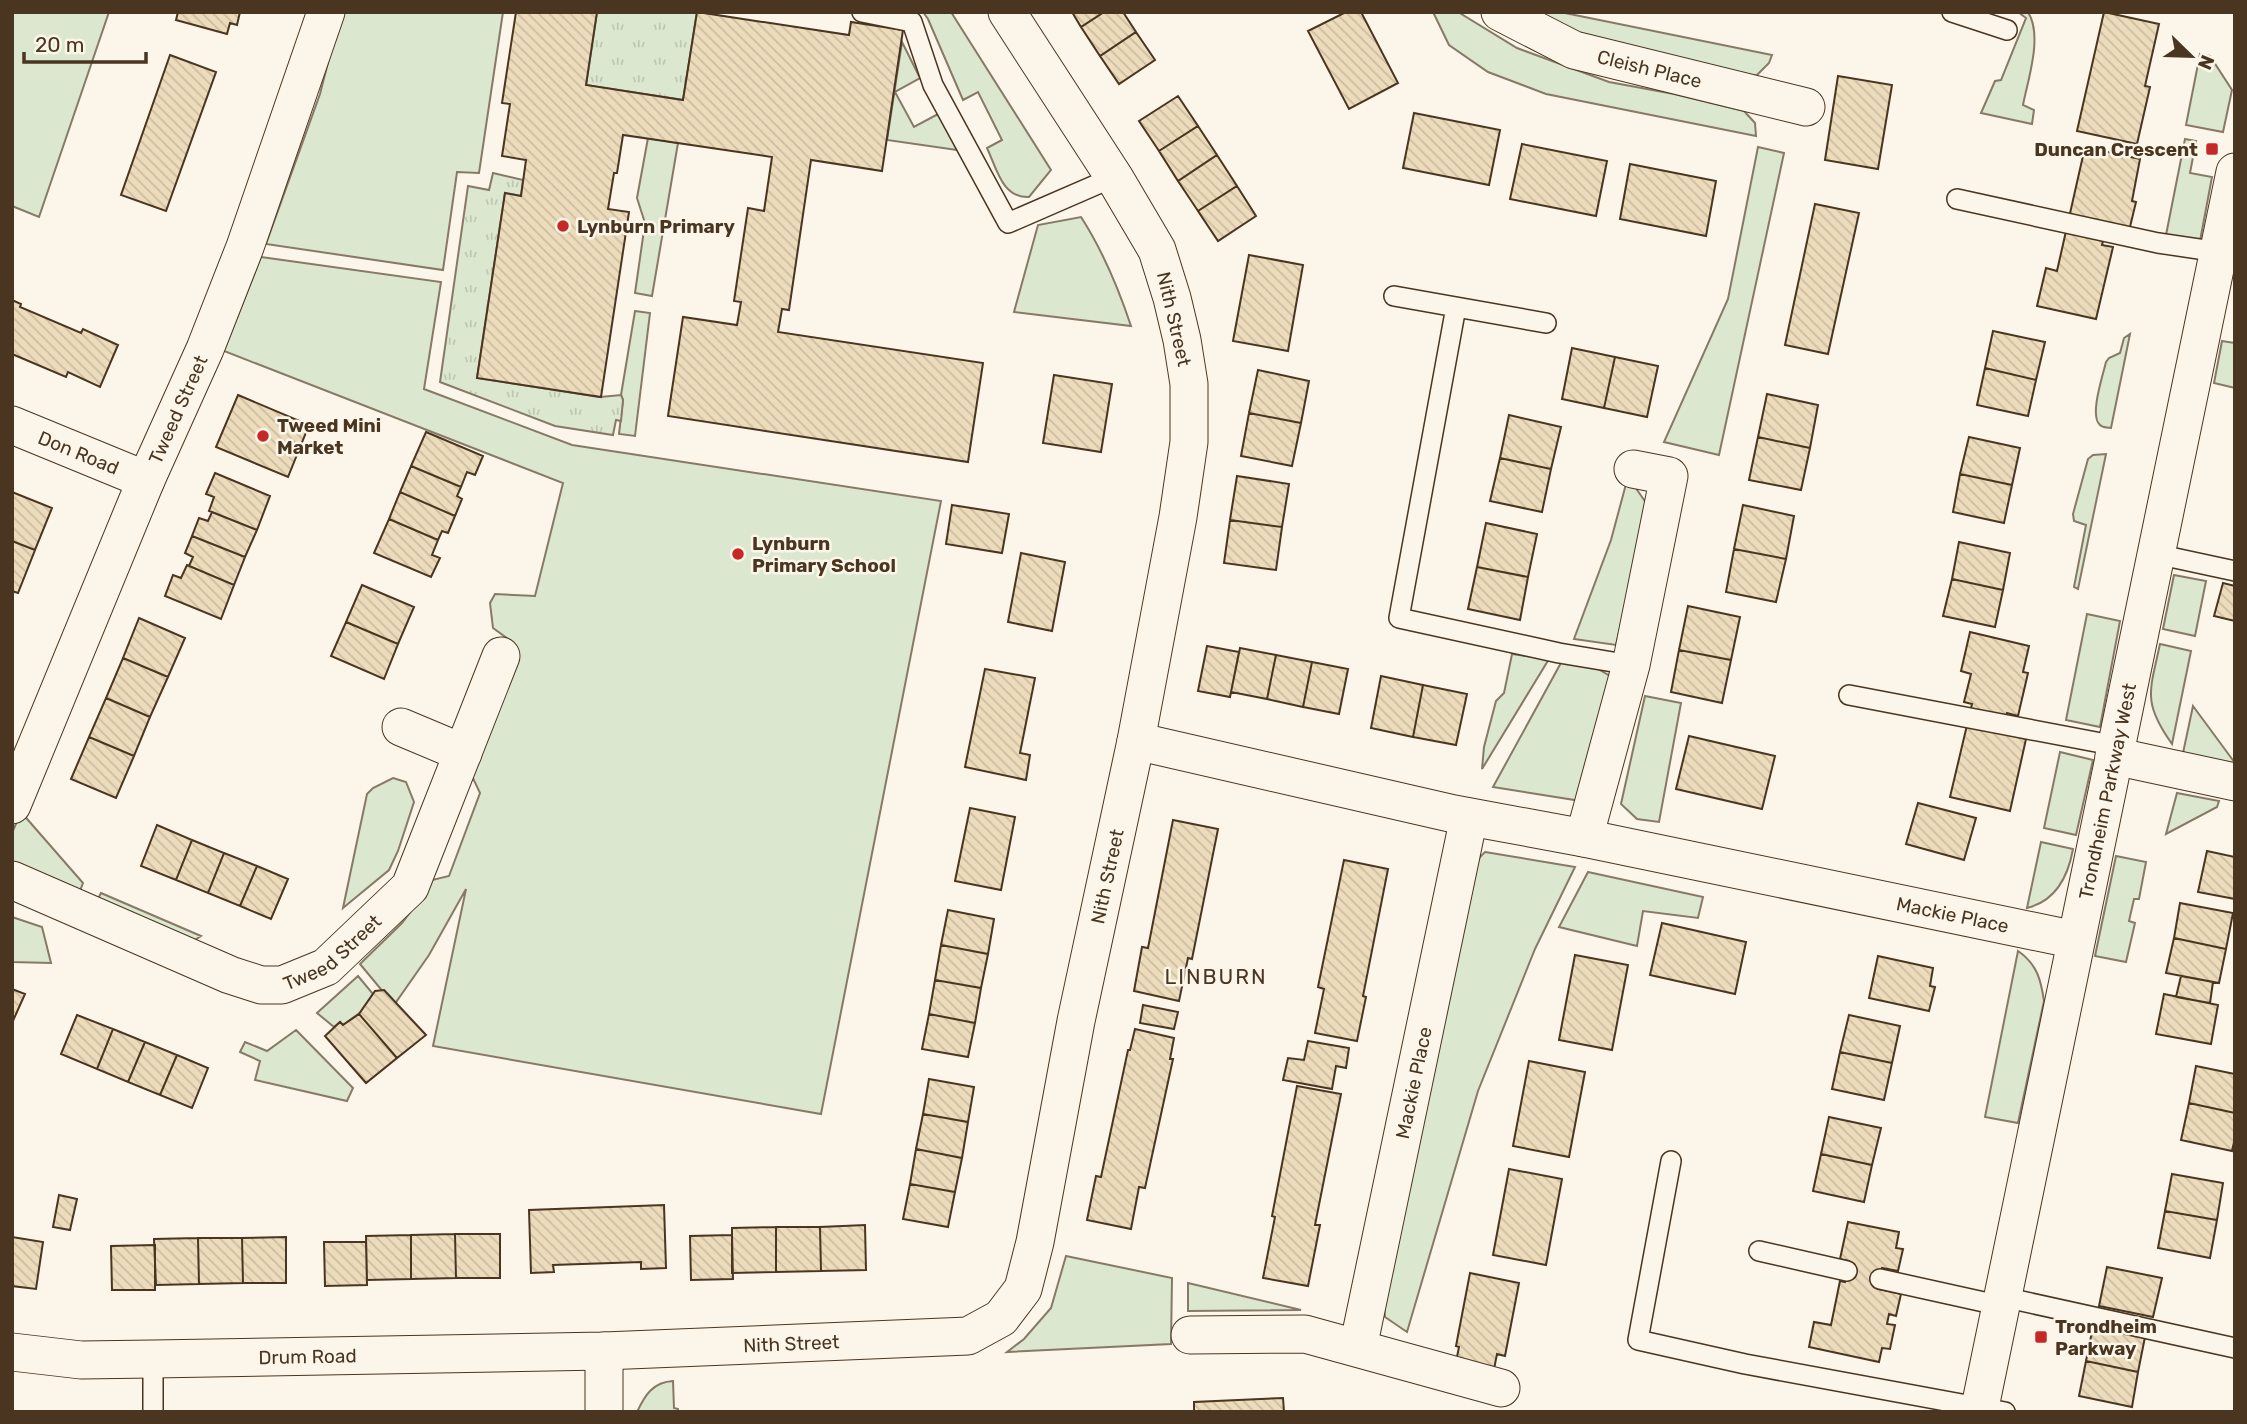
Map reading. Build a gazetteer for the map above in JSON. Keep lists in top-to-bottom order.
{
  "streets": {
    "street": [
      "Cleish Place",
      "Nith Street",
      "Tweed Street",
      "Don Road",
      "Trondheim Parkway West",
      "Mackie Place",
      "Drum Road"
    ]
  },
  "crossings": [
    ["Nith Street", "Mackie Place"],
    ["Nith Street", "Drum Road"],
    ["Tweed Street", "Don Road"],
    ["Trondheim Parkway West", "Mackie Place"]
  ],
  "districts": ["LINBURN"],
  "places": {
    "transit": ["Duncan Crescent", "Trondheim Parkway"],
    "other": ["Lynburn Primary", "Tweed Mini Market", "Lynburn Primary School"]
  },
  "scale_bar": "20 m",
  "north": "bottom right"
}
